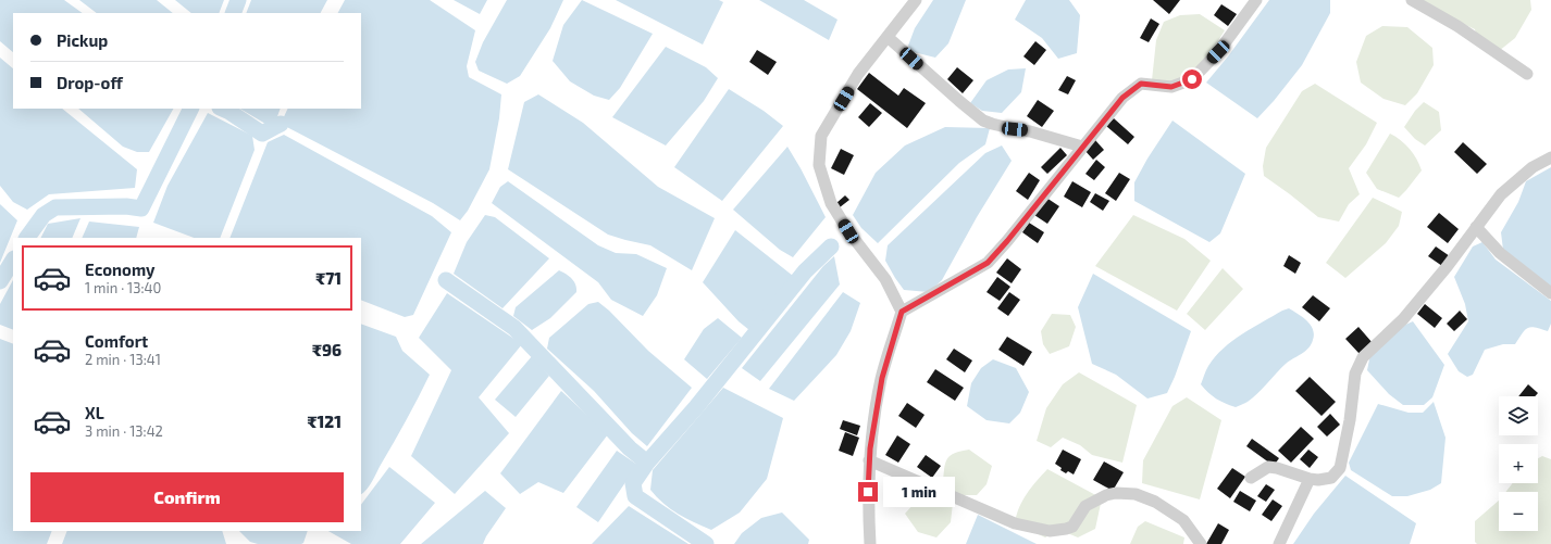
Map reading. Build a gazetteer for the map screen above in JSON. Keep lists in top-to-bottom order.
{
  "page": {
    "banner": ["Pickup", "Drop-off"],
    "list": [
      {
        "name": "Economy",
        "note": "1 min · 13:40",
        "value": "₹71"
      },
      {
        "name": "Comfort",
        "note": "2 min · 13:41",
        "value": "₹96"
      },
      {
        "name": "XL",
        "note": "3 min · 13:42",
        "value": "₹121"
      }
    ],
    "map_buttons": ["+", "−"],
    "buttons": "Confirm",
    "bubble": "1 min"
  }
}
